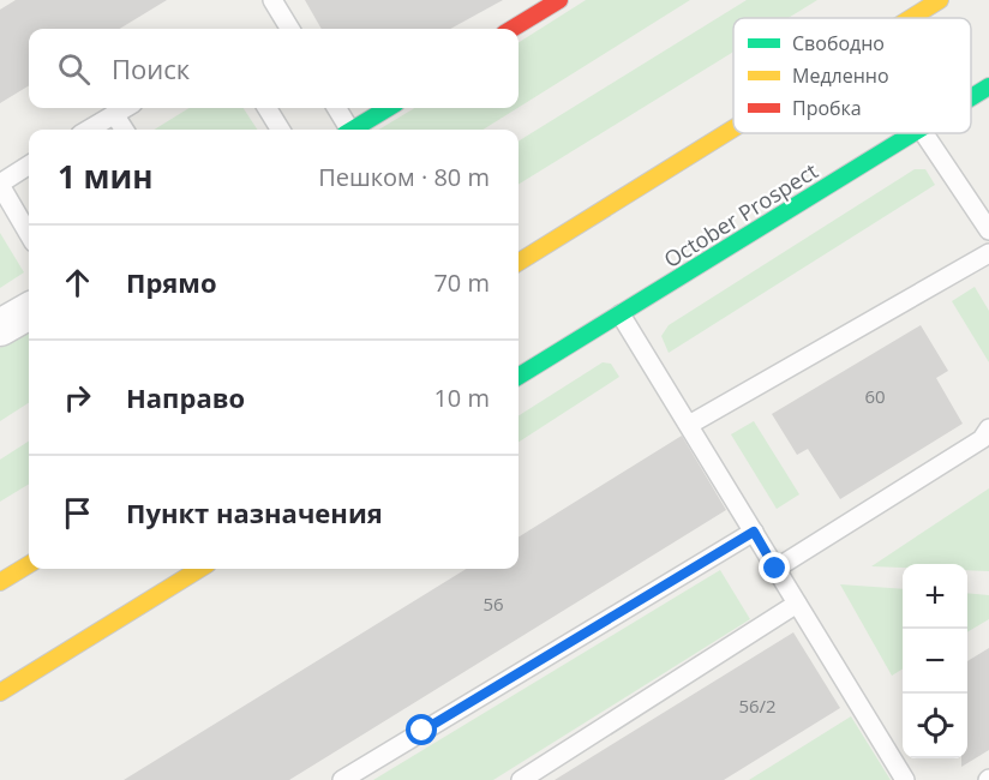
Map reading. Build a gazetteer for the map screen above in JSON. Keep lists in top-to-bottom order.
{
  "streets": {
    "main road": ["October Prospect"]
  },
  "house_numbers": ["60", "56", "56/2"],
  "legend": ["Свободно", "Медленно", "Пробка"],
  "page": {
    "search": "Поиск",
    "heading": ["1 мин", "Пешком · 80 m"],
    "list": [
      ["Прямо", "70 m"],
      ["Направо", "10 m"],
      "Пункт назначения"
    ],
    "map_buttons": ["+", "−"]
  }
}
